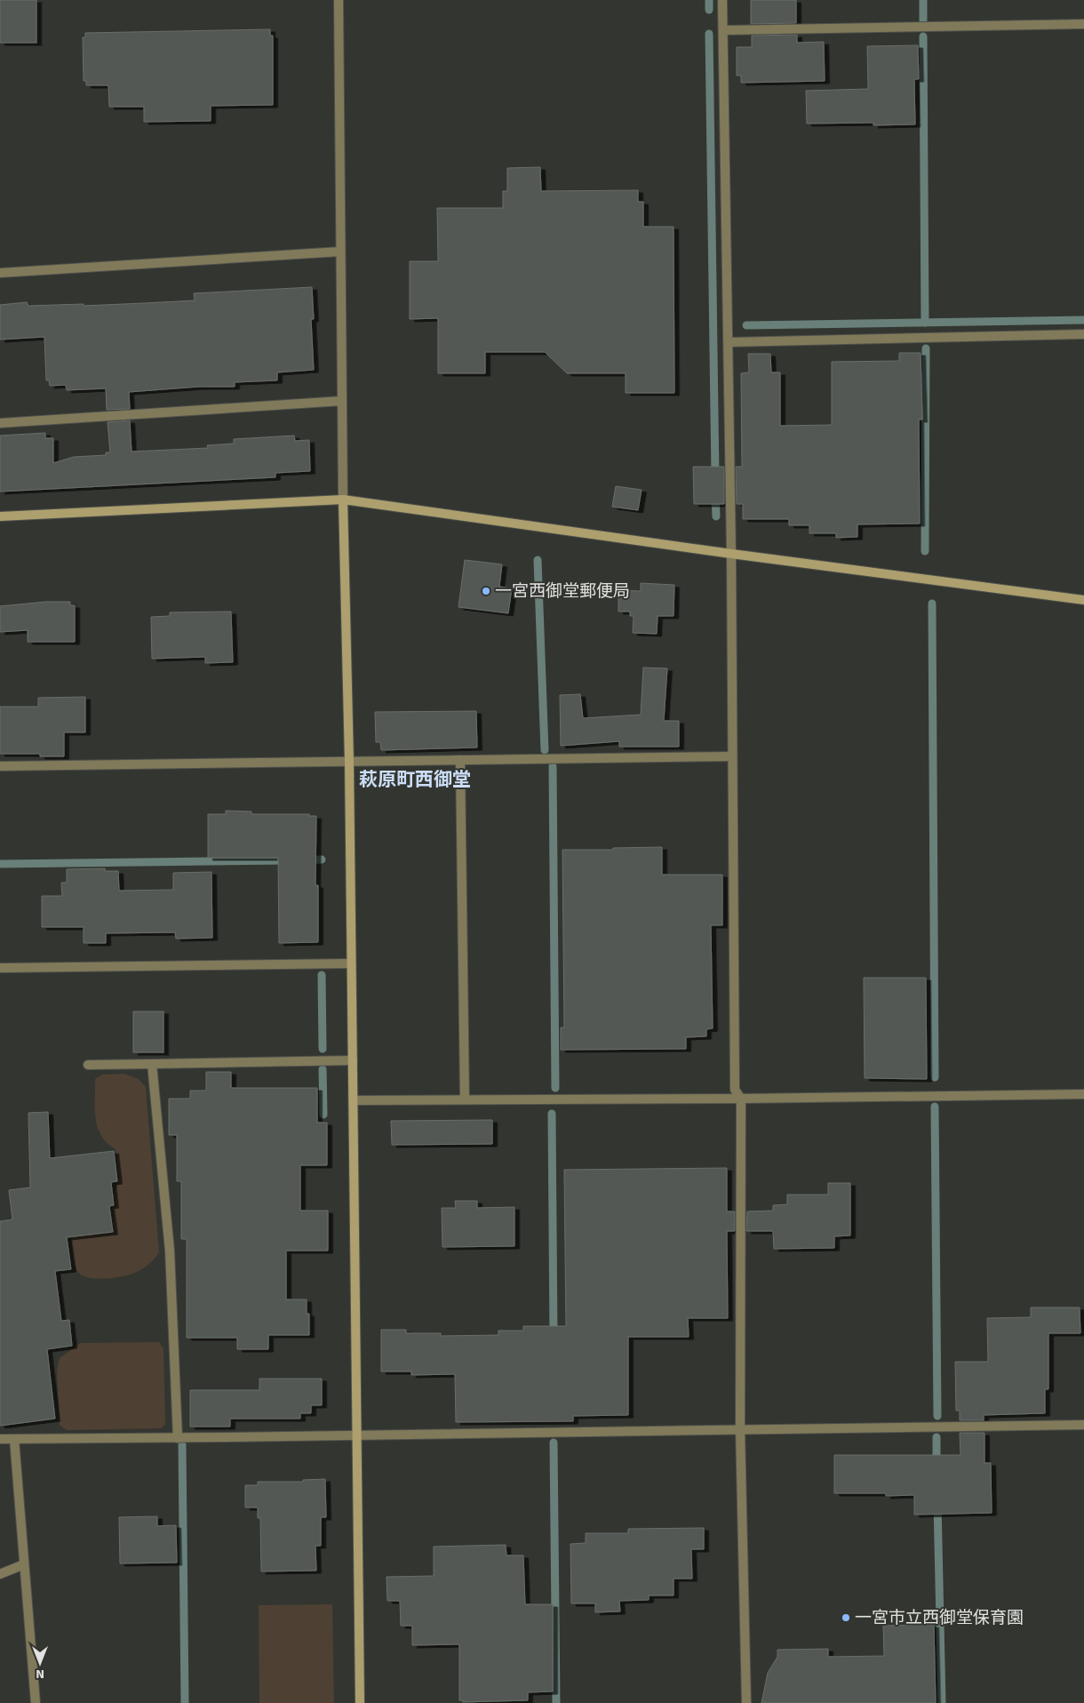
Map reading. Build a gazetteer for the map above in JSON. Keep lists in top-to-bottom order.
{
  "districts": ["萩原町西御堂"],
  "places": ["一宮西御堂郵便局", "一宮市立西御堂保育園"],
  "north": "bottom"
}
